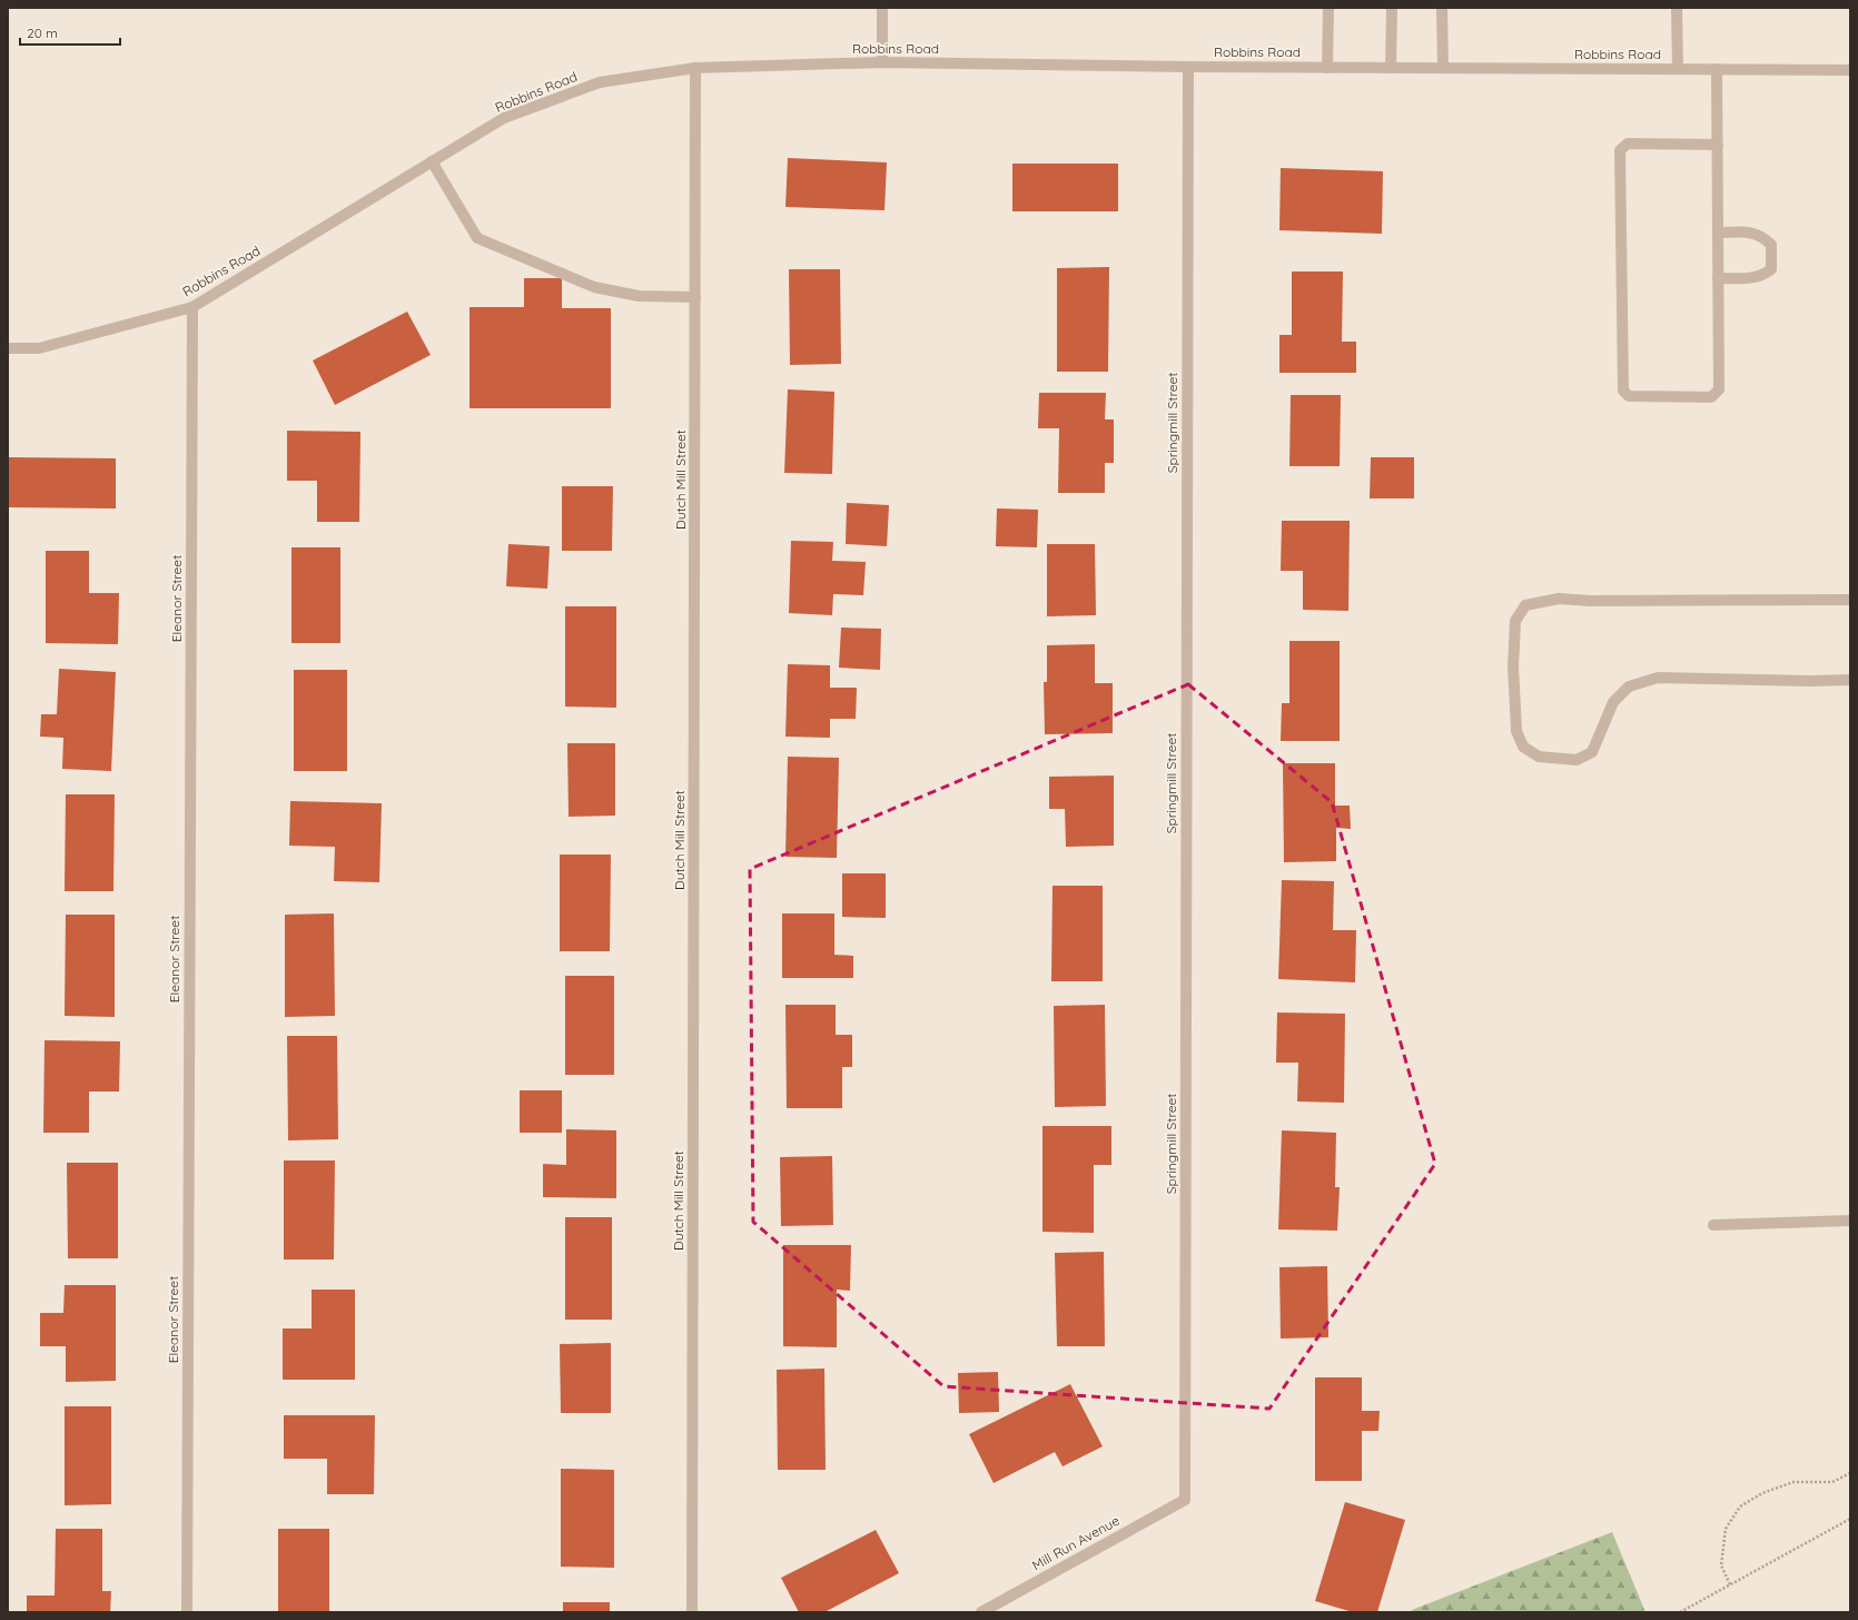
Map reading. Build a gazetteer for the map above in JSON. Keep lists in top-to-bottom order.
{
  "streets": {
    "street": [
      "Robbins Road",
      "Springmill Street",
      "Dutch Mill Street",
      "Eleanor Street",
      "Mill Run Avenue"
    ]
  },
  "crossings": [
    ["Robbins Road", "Springmill Street"],
    ["Robbins Road", "Dutch Mill Street"],
    ["Robbins Road", "Eleanor Street"],
    ["Springmill Street", "Mill Run Avenue"]
  ],
  "scale_bar": "20 m"
}
